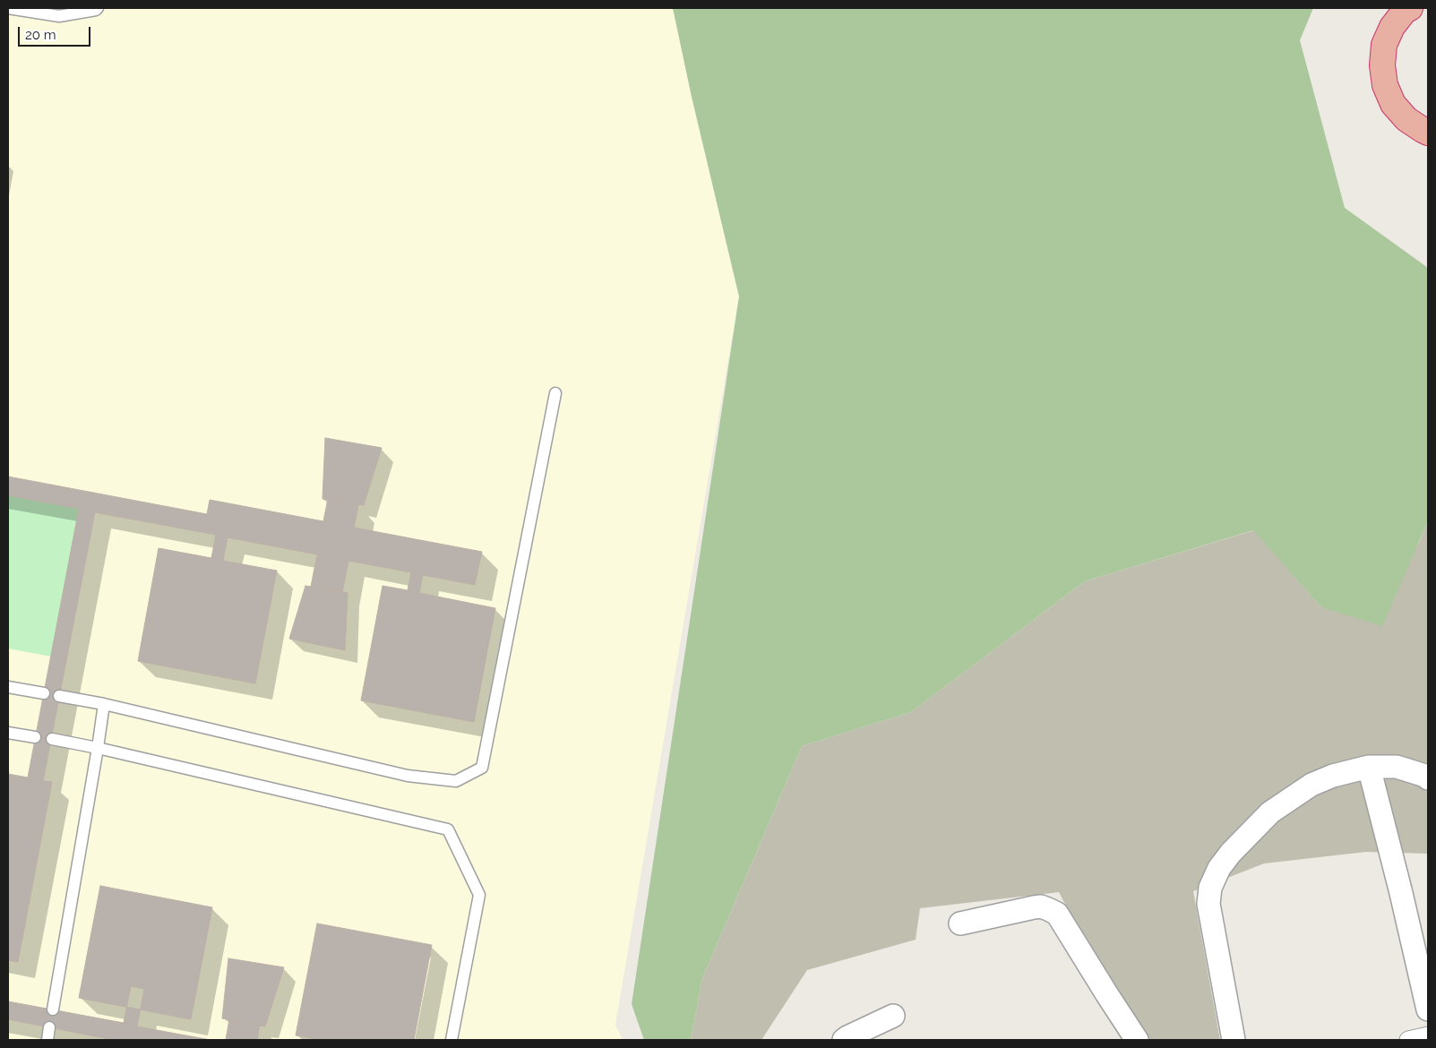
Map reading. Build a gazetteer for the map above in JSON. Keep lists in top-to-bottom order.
{
  "scale_bar": "20 m"
}
